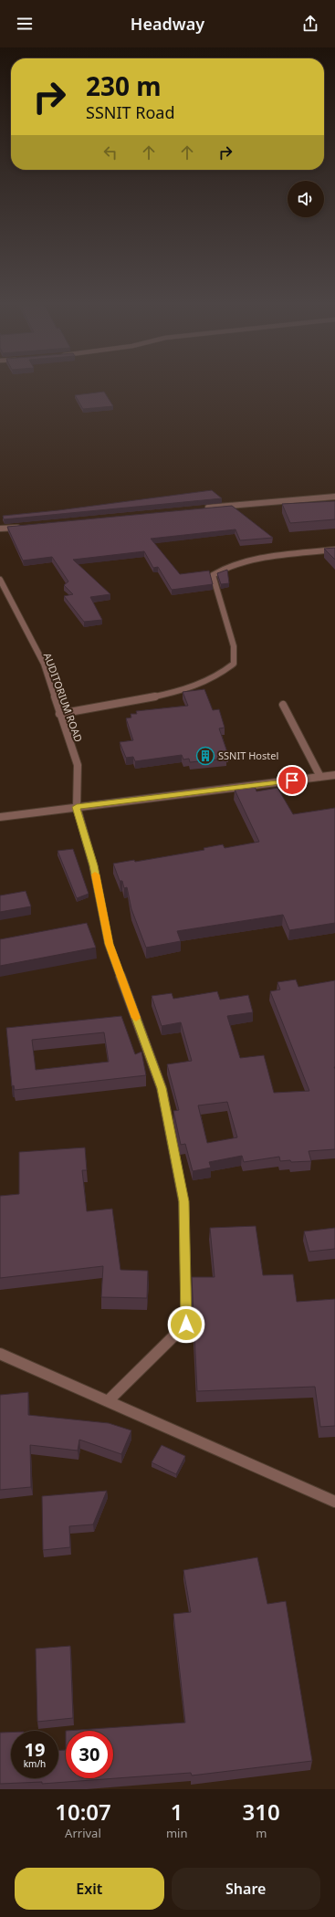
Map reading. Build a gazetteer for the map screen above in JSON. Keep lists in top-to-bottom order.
{
  "streets": {
    "street": ["AUDITORIUM ROAD"]
  },
  "places": {
    "building": ["SSNIT Hostel"]
  },
  "page": {
    "header": "Headway",
    "turn": ["230 m", "SSNIT Road"],
    "speed": "19 km/h",
    "limit": "30",
    "eta": [
      "10:07",
      "Arrival",
      "1",
      "min",
      "310",
      "m"
    ],
    "buttons": ["Exit", "Share"]
  }
}
